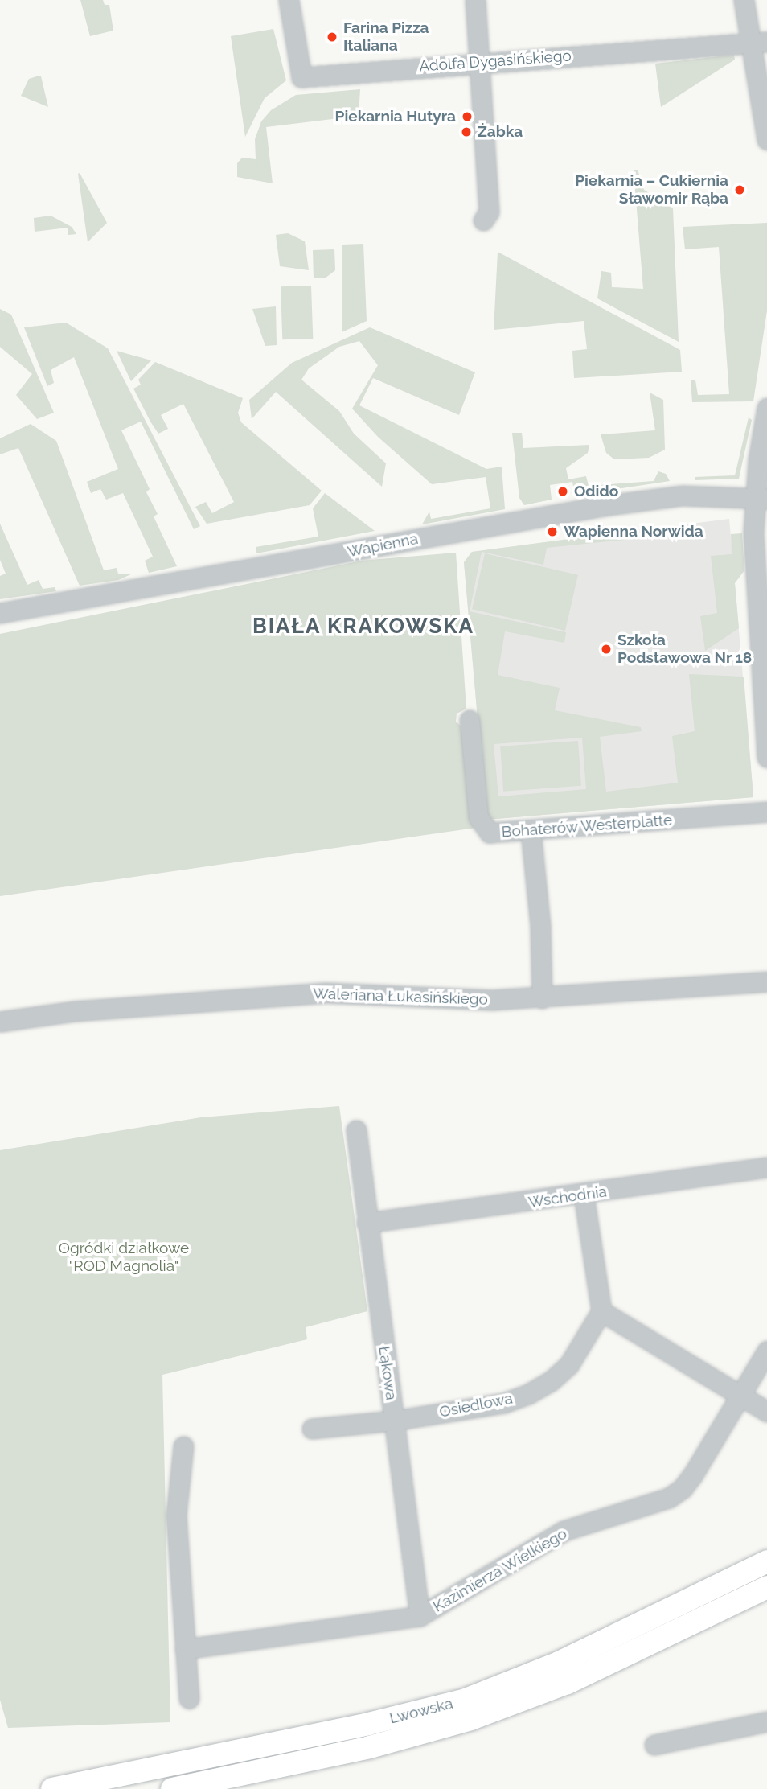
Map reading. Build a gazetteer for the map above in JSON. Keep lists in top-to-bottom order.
{
  "streets": {
    "main road": ["Lwowska"],
    "street": [
      "Adolfa Dygasińskiego",
      "Wapienna",
      "Bohaterów Westerplatte",
      "Waleriana Łukasińskiego",
      "Wschodnia",
      "Łąkowa",
      "Osiedlowa",
      "Kazimierza Wielkiego"
    ]
  },
  "crossings": [
    ["Wschodnia", "Łąkowa"],
    ["Łąkowa", "Osiedlowa"],
    ["Łąkowa", "Kazimierza Wielkiego"]
  ],
  "districts": ["BIAŁA KRAKOWSKA"],
  "parks": ["Ogródki działkowe \"ROD Magnolia\""],
  "places": [
    "Farina Pizza Italiana",
    "Piekarnia Hutyra",
    "Żabka",
    "Piekarnia – Cukiernia Sławomir Rąba",
    "Odido",
    "Wapienna Norwida",
    "Szkoła Podstawowa Nr 18"
  ]
}
